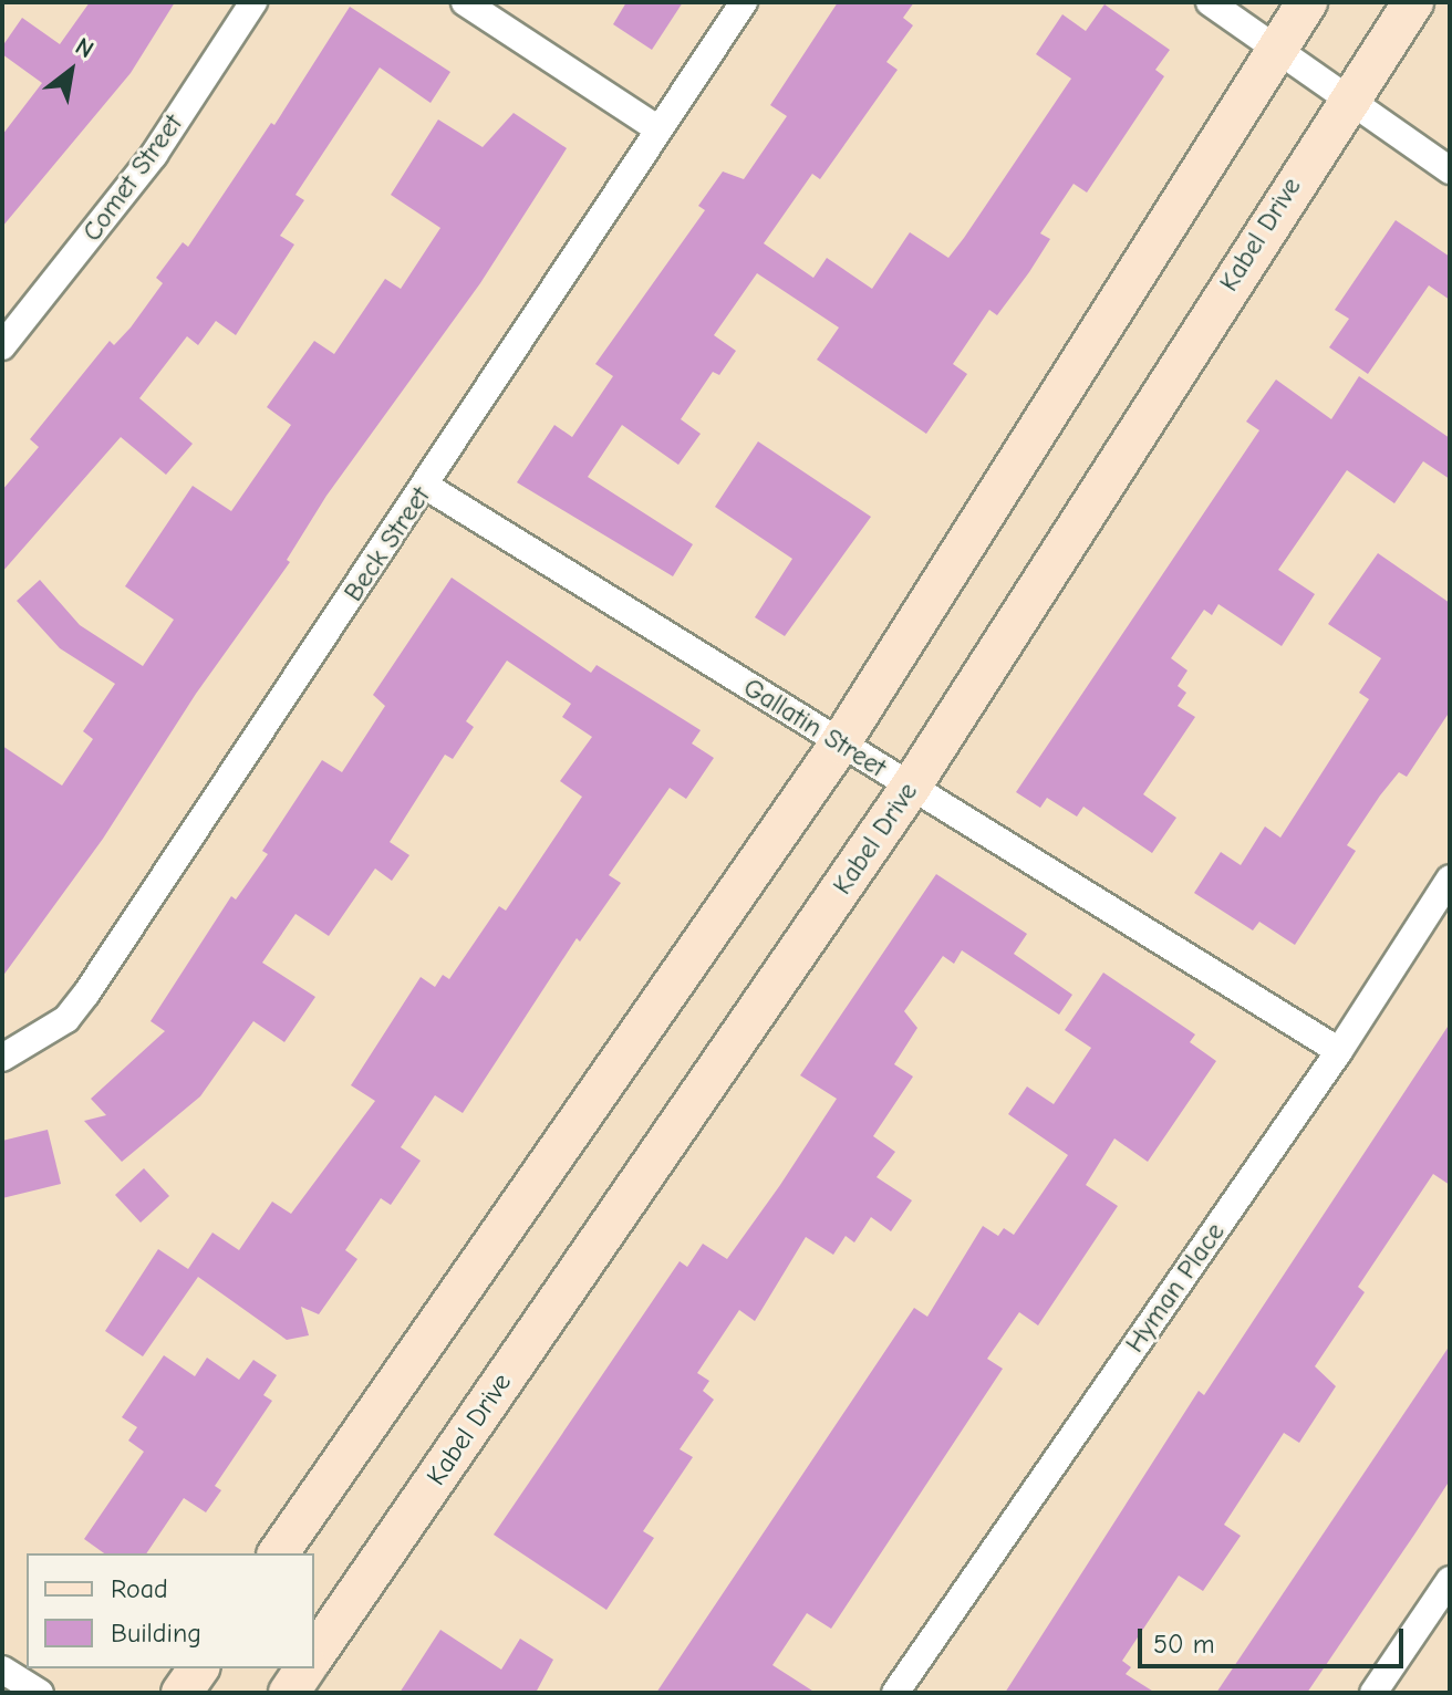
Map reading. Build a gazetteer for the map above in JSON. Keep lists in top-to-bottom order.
{
  "streets": {
    "street": [
      "Comet Street",
      "Kabel Drive",
      "Beck Street",
      "Gallatin Street",
      "Hyman Place"
    ]
  },
  "crossings": [
    ["Kabel Drive", "Gallatin Street"],
    ["Beck Street", "Gallatin Street"],
    ["Gallatin Street", "Hyman Place"]
  ],
  "legend": ["Road", "Building"],
  "scale_bar": "50 m",
  "north": "top right"
}
